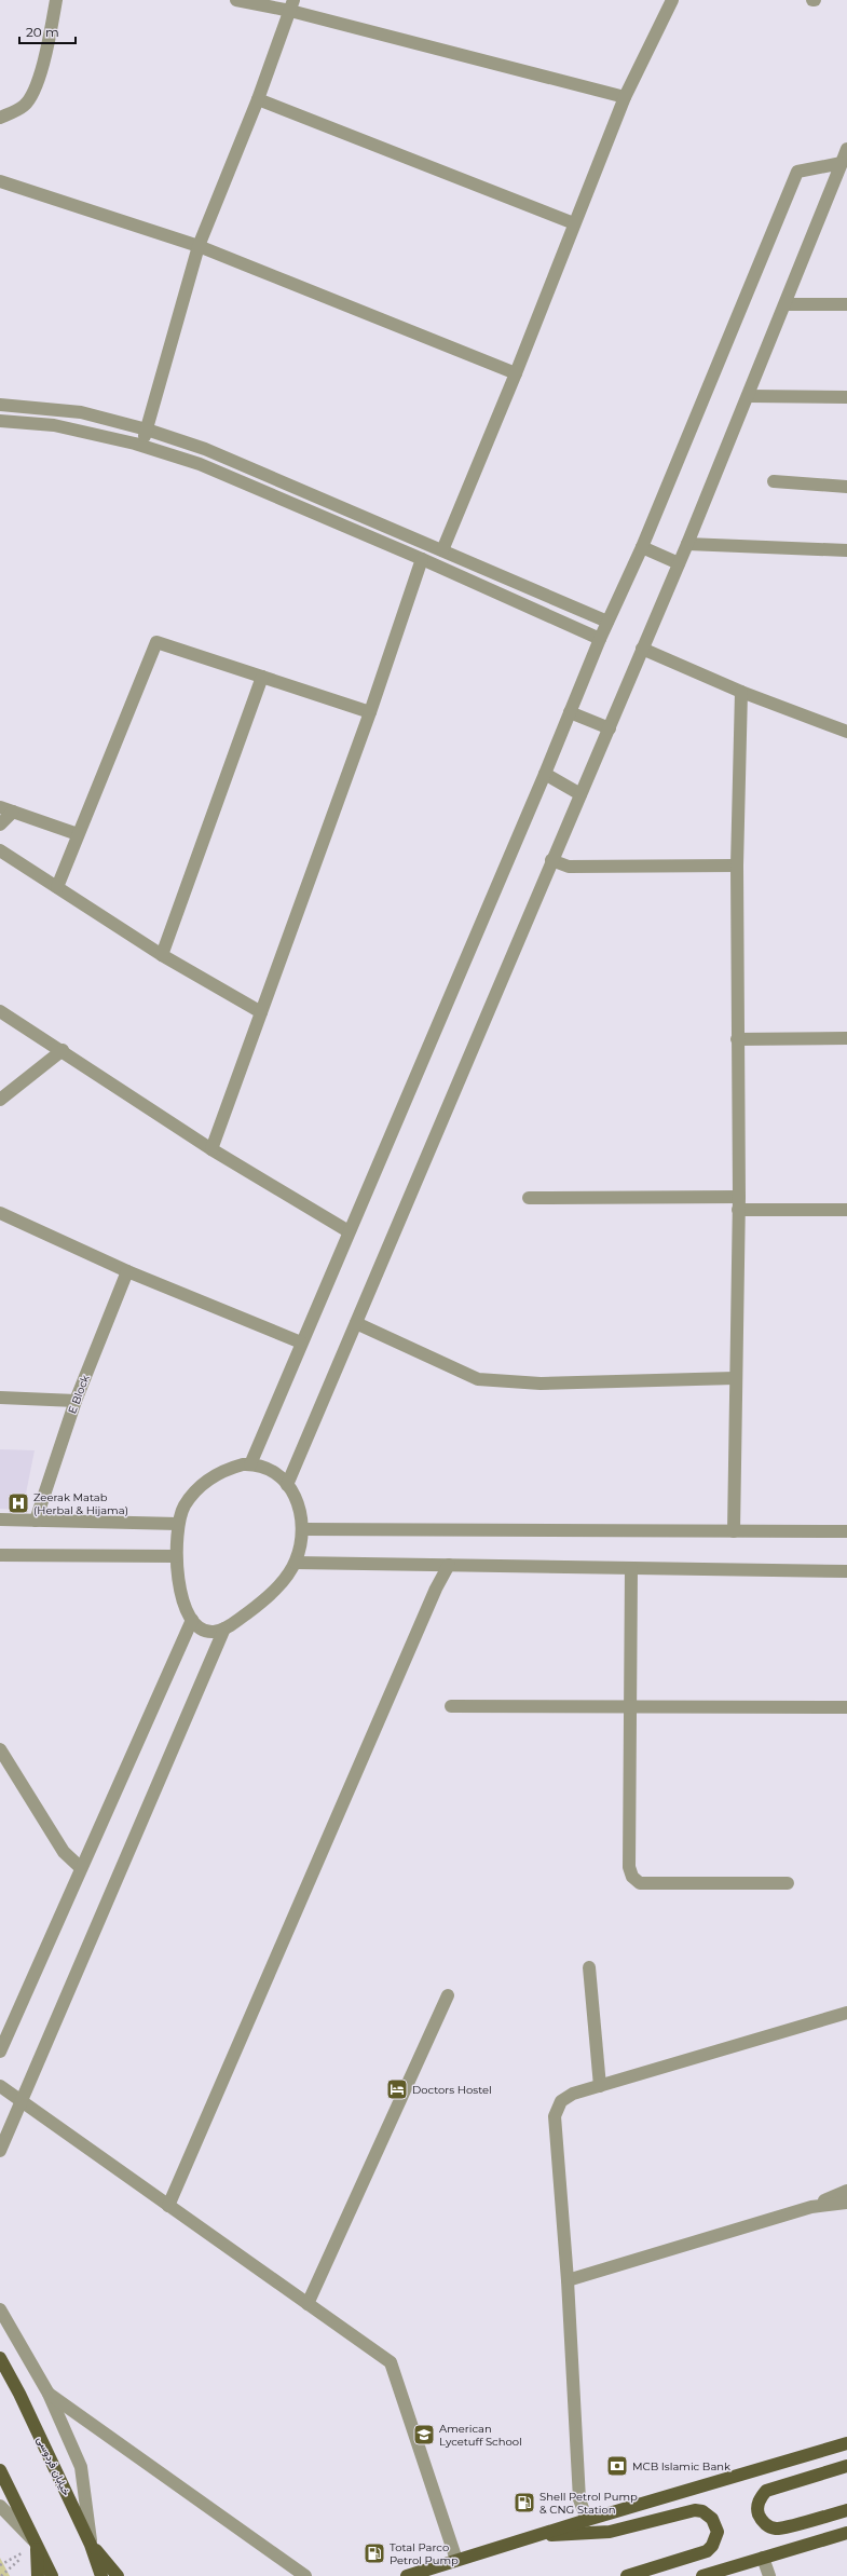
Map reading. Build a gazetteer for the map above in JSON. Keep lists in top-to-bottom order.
{
  "streets": {
    "main road": ["خیابان فردوسی"],
    "street": ["E Block"]
  },
  "places": {
    "hospital": ["Zeerak Matab (Herbal & Hijama)"],
    "hotel": ["Doctors Hostel"],
    "school or university": ["American Lycetuff School"],
    "bank": ["MCB Islamic Bank"],
    "fuel station": ["Shell Petrol Pump & CNG Station", "Total Parco Petrol Pump"]
  },
  "scale_bar": "20 m"
}
